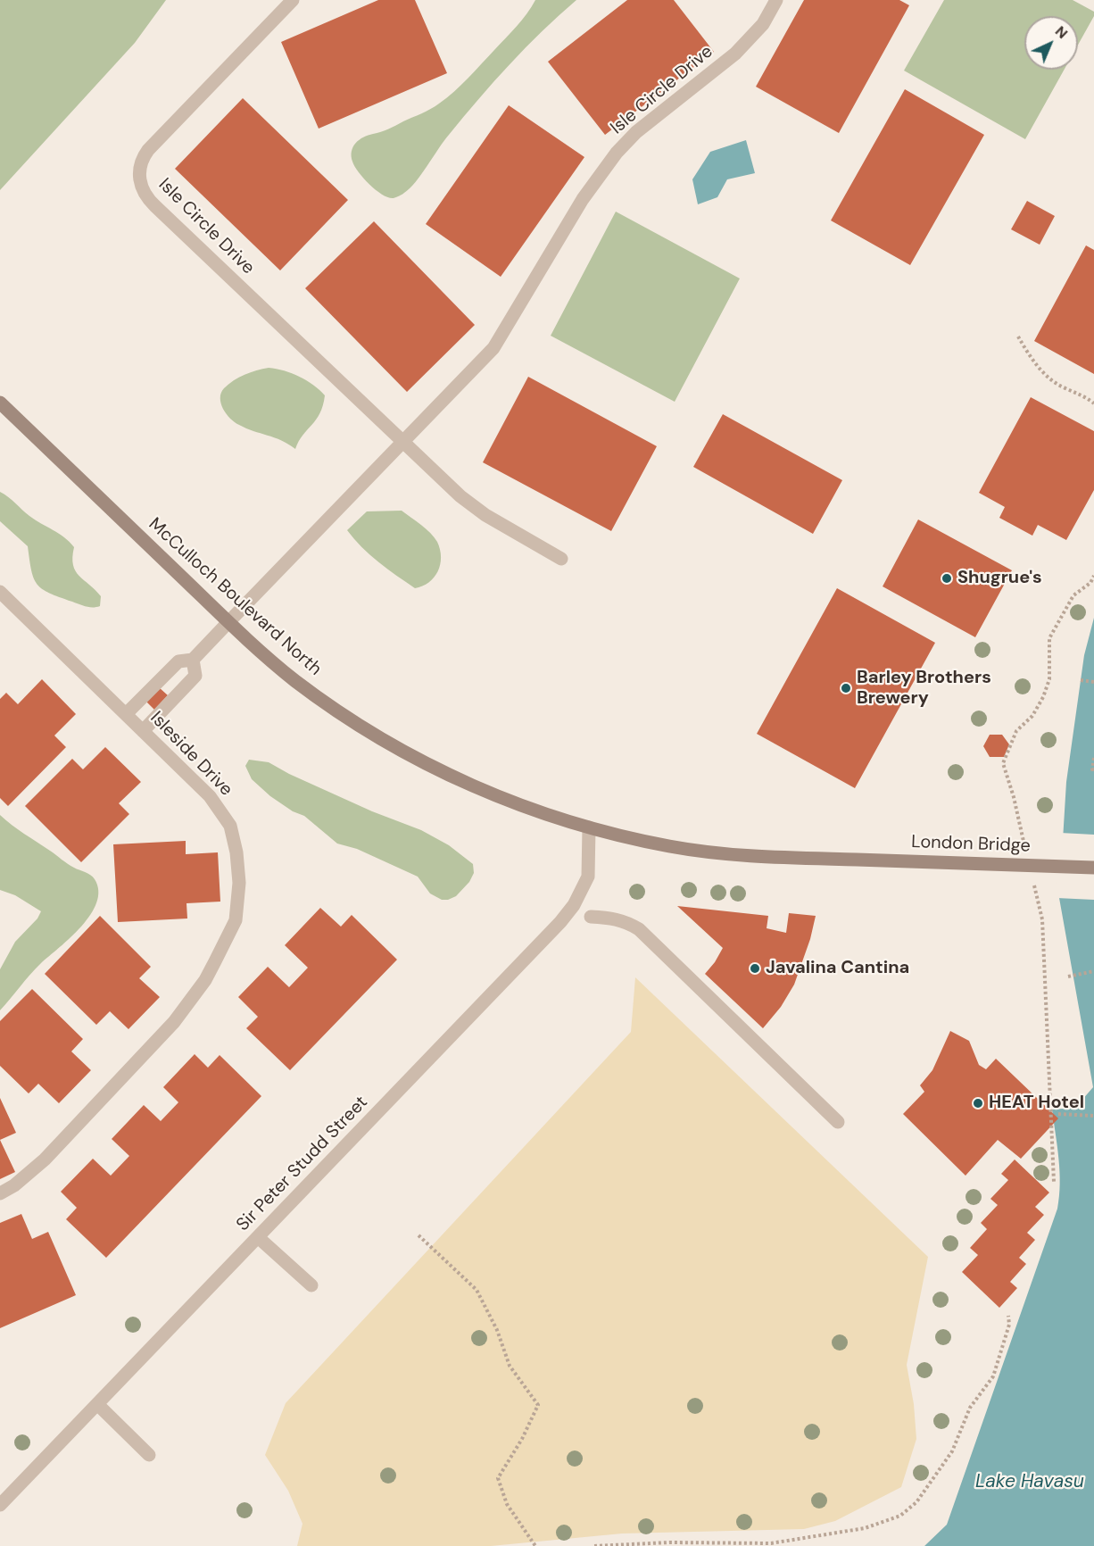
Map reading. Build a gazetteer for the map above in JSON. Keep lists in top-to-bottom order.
{
  "streets": {
    "street": [
      "Isle Circle Drive",
      "McCulloch Boulevard North",
      "Isleside Drive",
      "London Bridge",
      "Sir Peter Studd Street"
    ]
  },
  "crossings": [
    ["Isle Circle Drive", "McCulloch Boulevard North"],
    ["McCulloch Boulevard North", "London Bridge"],
    ["McCulloch Boulevard North", "Sir Peter Studd Street"]
  ],
  "water": ["Lake Havasu"],
  "places": [
    "Shugrue's",
    "Barley Brothers Brewery",
    "Javalina Cantina",
    "HEAT Hotel"
  ],
  "north": "top right"
}
